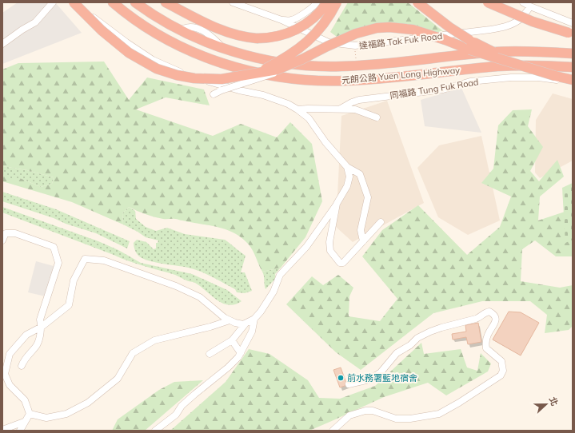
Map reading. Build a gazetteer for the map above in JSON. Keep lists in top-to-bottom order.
{
  "streets": {
    "highway": ["元朗公路 Yuen Long Highway"],
    "street": ["達福路 Tak Fuk Road", "同福路 Tung Fuk Road"]
  },
  "places": ["前水務署藍地宿舍"],
  "north": "right"
}
